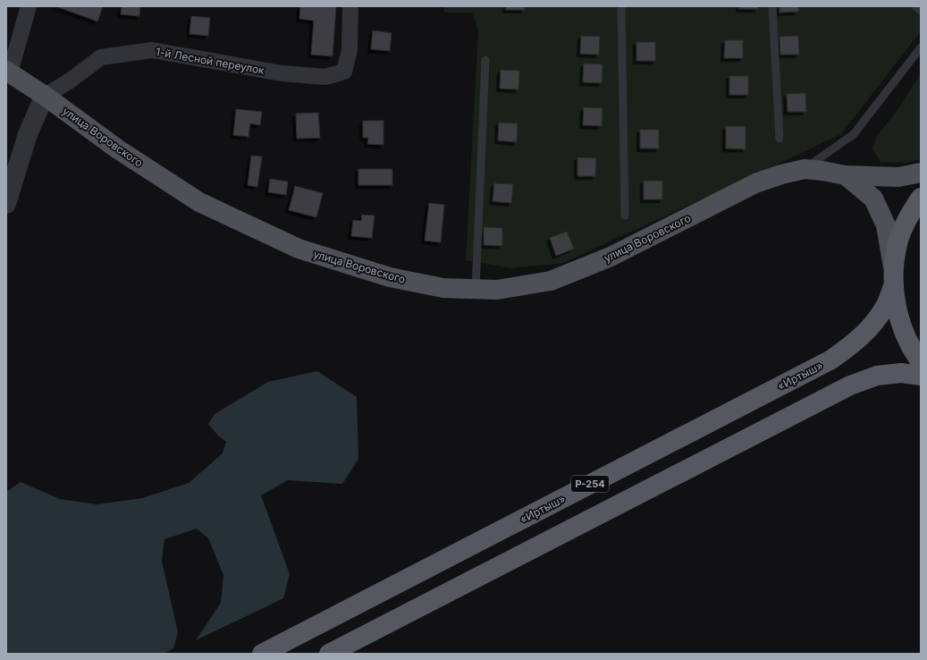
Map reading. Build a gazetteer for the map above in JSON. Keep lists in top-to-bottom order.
{
  "streets": {
    "highway": ["«Иртыш»", "Р-254"],
    "main road": ["улица Воровского"],
    "street": ["1-й Лесной переулок"]
  },
  "crossings": [
    ["1-й Лесной переулок", "улица Воровского"]
  ]
}
